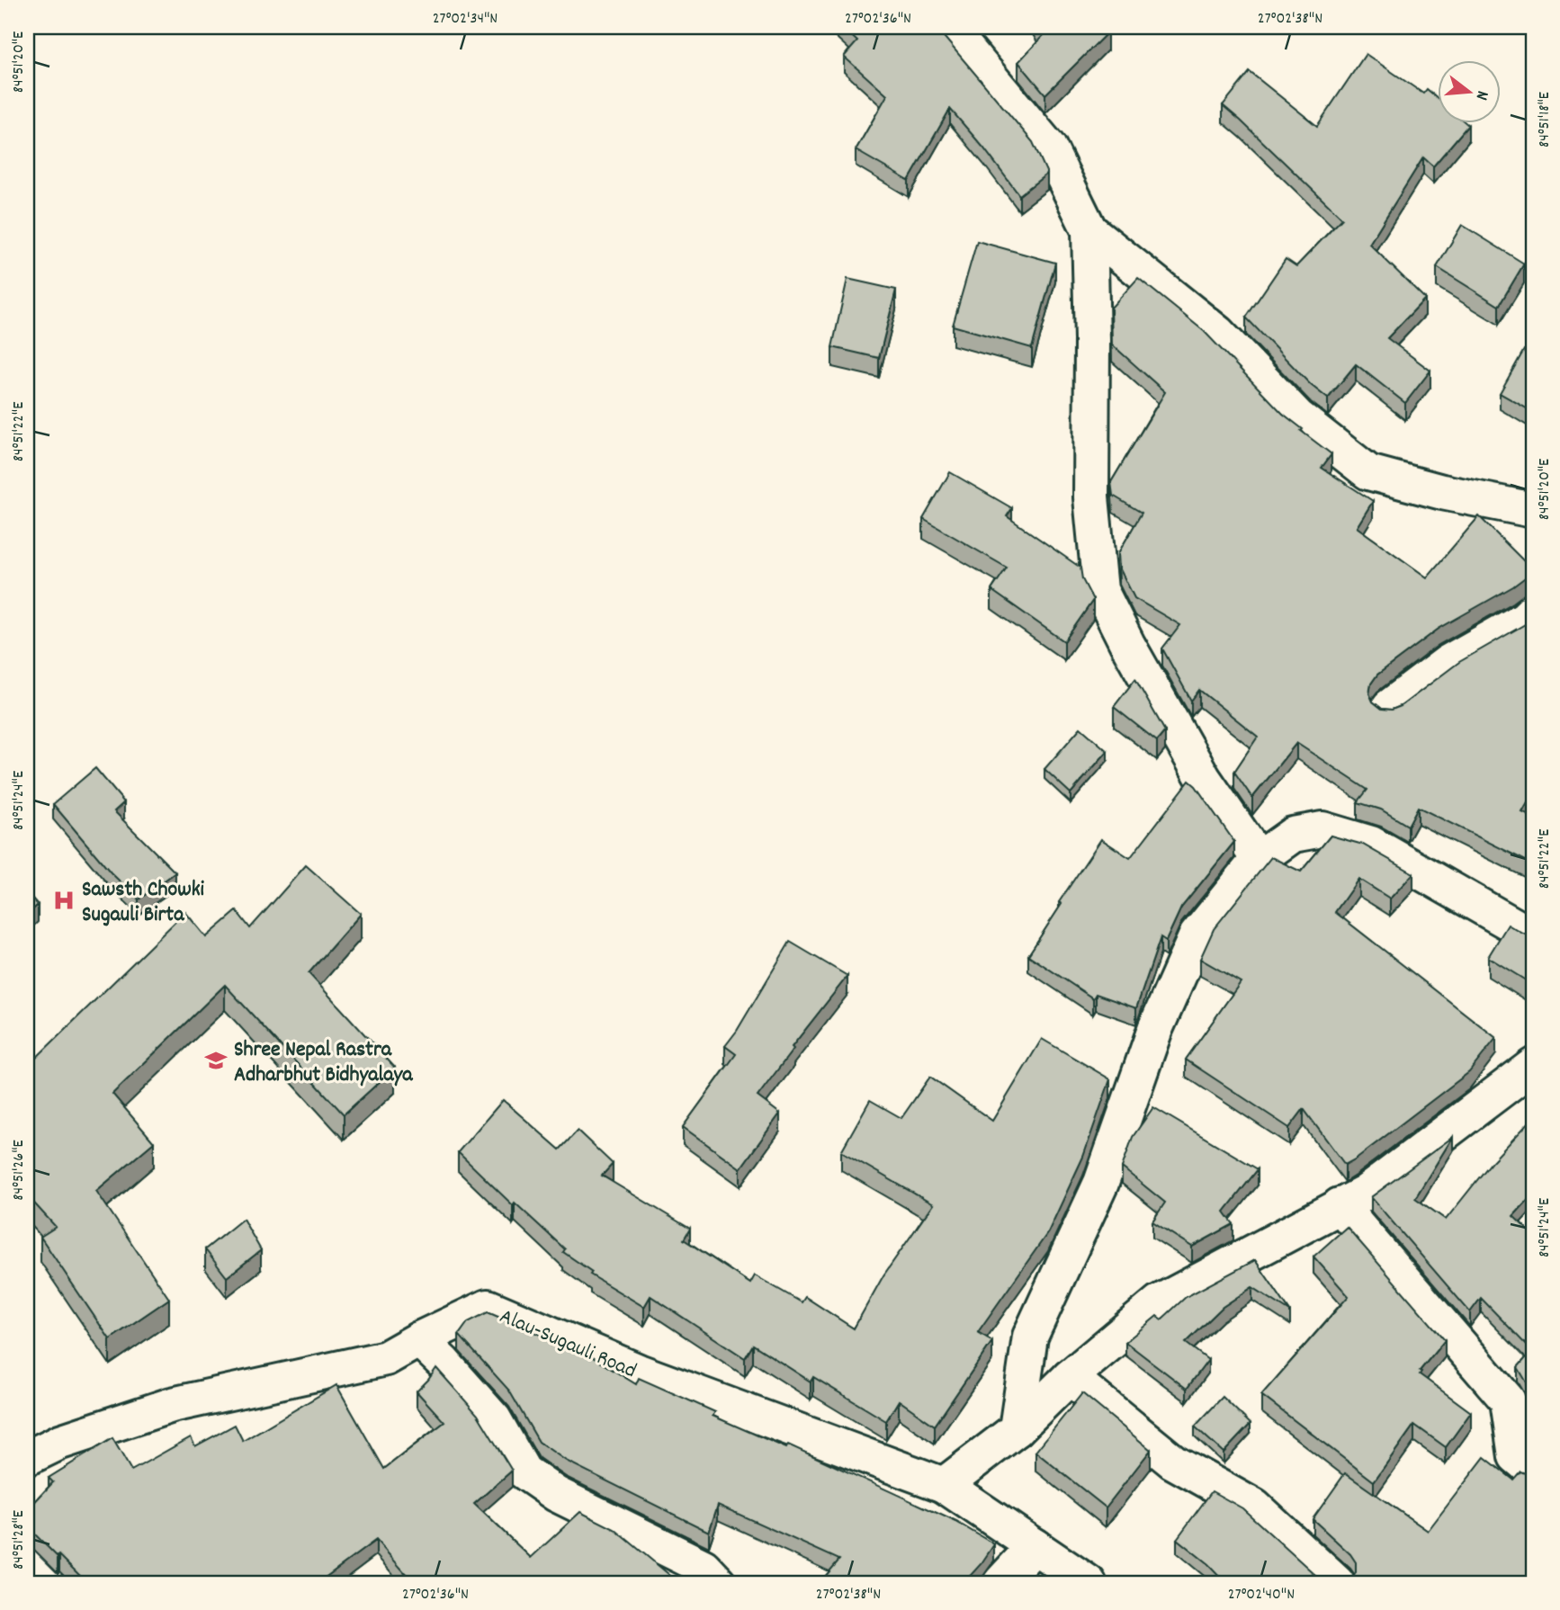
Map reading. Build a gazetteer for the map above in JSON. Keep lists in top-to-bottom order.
{
  "streets": {
    "street": ["Alau-Sugauli Road"]
  },
  "places": {
    "hospital": ["Sawsth Chowki Sugauli Birta"],
    "school or university": ["Shree Nepal Rastra Adharbhut Bidhyalaya"]
  },
  "north": "right",
  "coordinates": [
    "27°02'34\"N",
    "27°02'36\"N",
    "27°02'38\"N",
    "84°51'20\"E",
    "84°51'18\"E",
    "84°51'22\"E",
    "84°51'24\"E",
    "84°51'26\"E",
    "84°51'28\"E",
    "27°02'40\"N"
  ]
}
